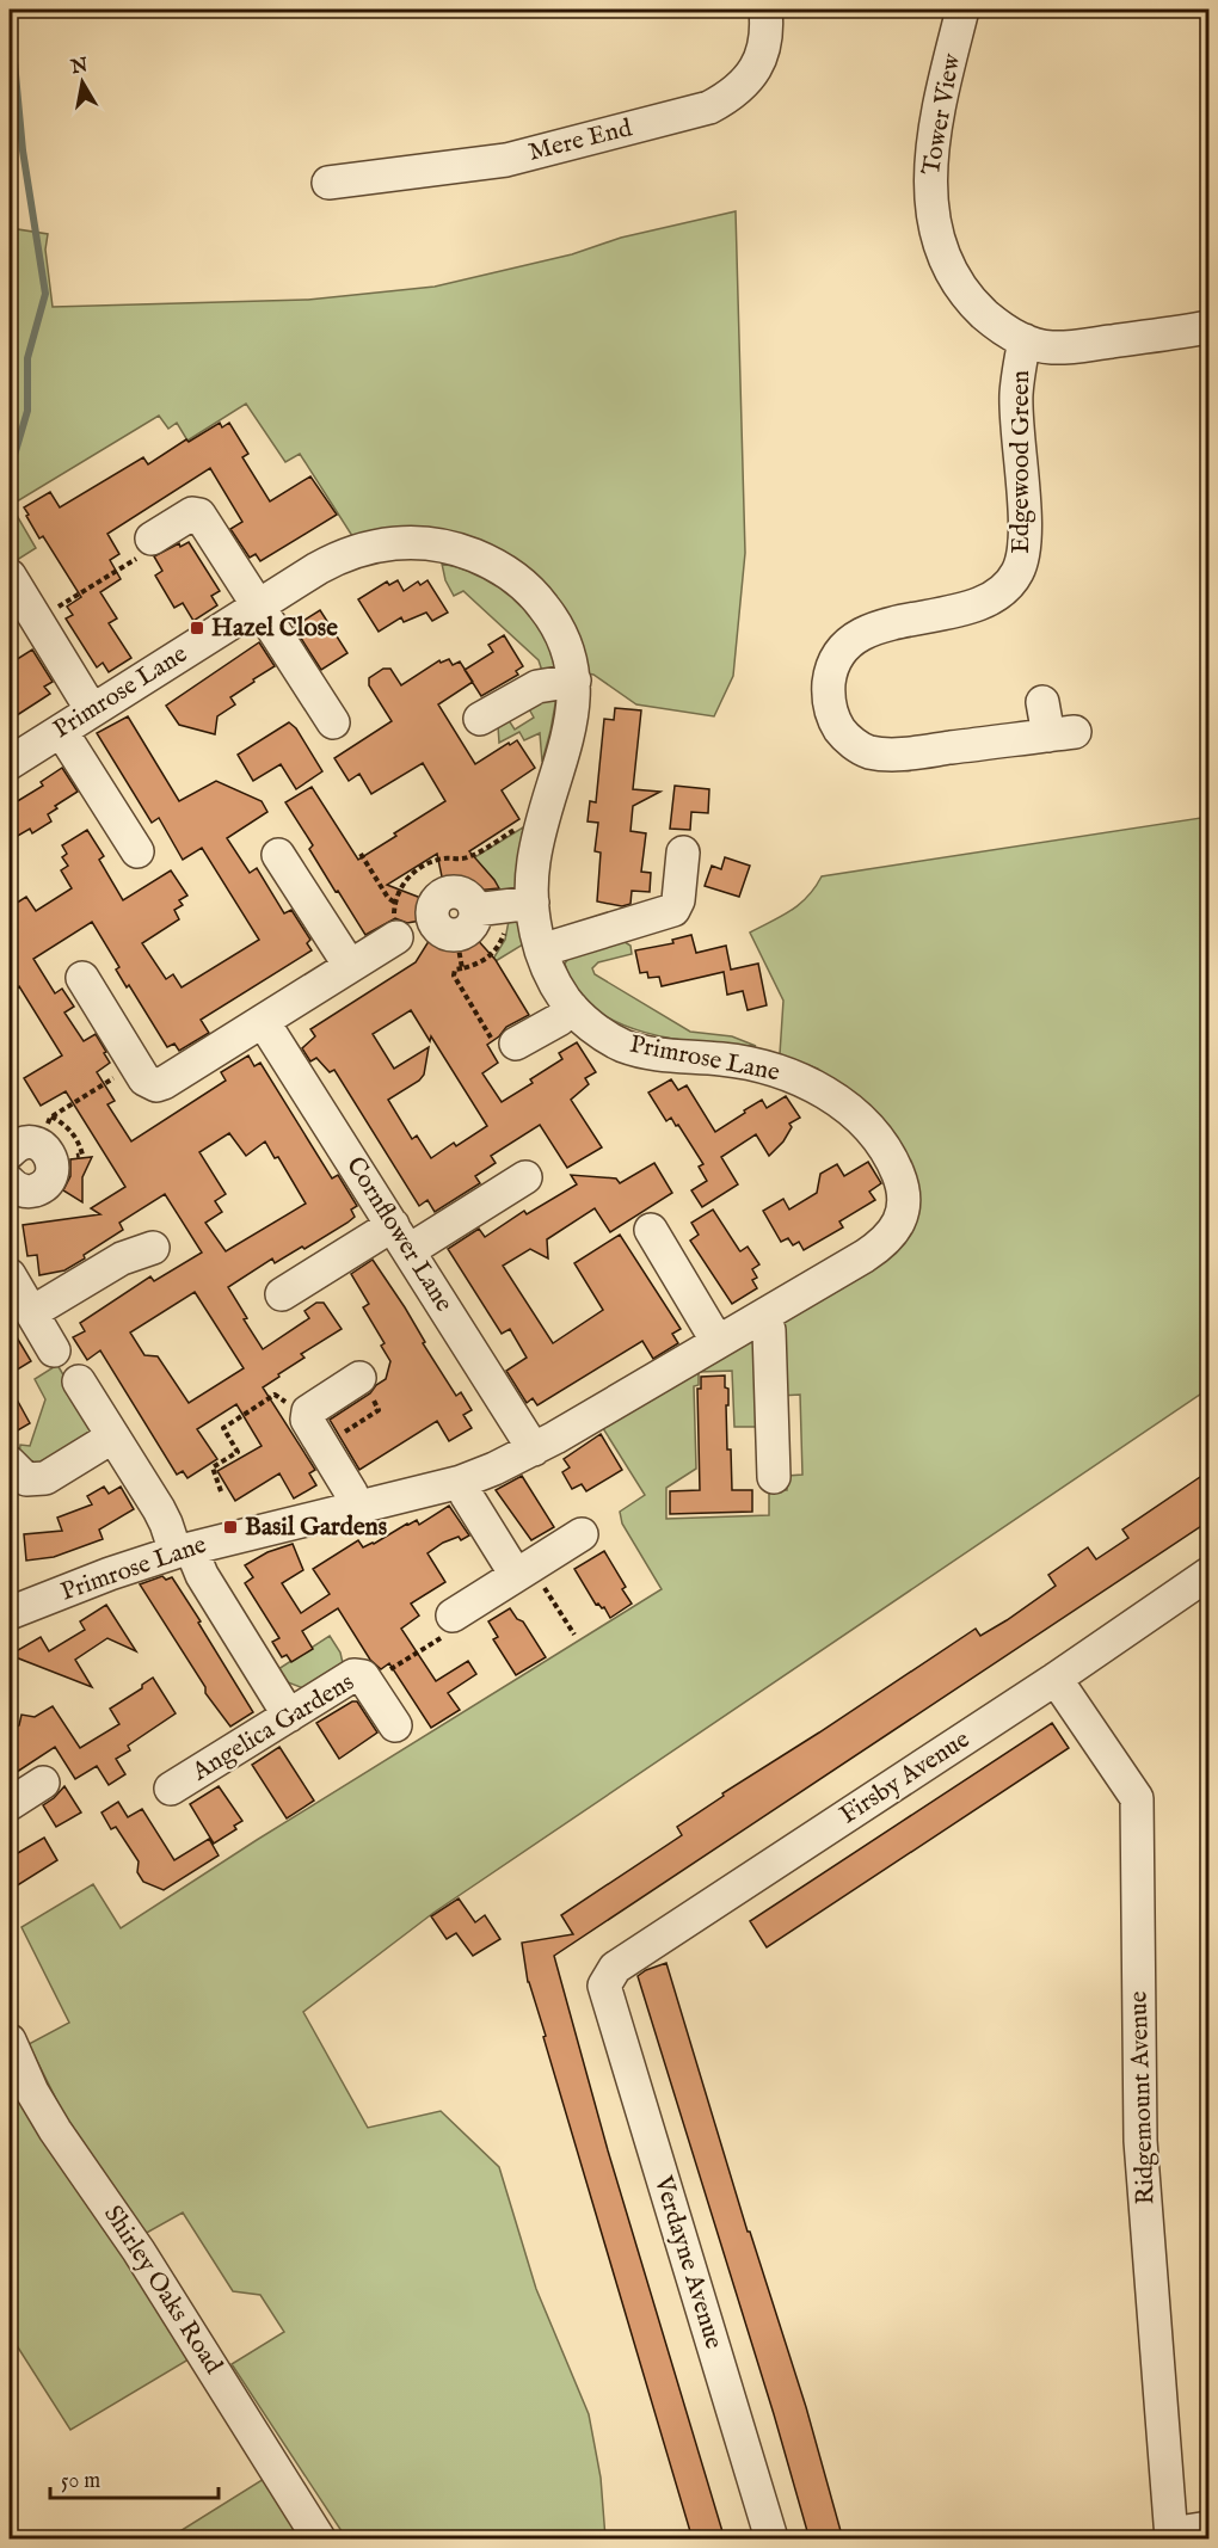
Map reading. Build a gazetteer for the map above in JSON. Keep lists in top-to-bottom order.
{
  "streets": {
    "street": [
      "Tower View",
      "Mere End",
      "Edgewood Green",
      "Primrose Lane",
      "Cornflower Lane",
      "Angelica Gardens",
      "Firsby Avenue",
      "Ridgemount Avenue",
      "Verdayne Avenue",
      "Shirley Oaks Road"
    ]
  },
  "crossings": [
    ["Tower View", "Edgewood Green"],
    ["Primrose Lane", "Cornflower Lane"],
    ["Firsby Avenue", "Ridgemount Avenue"],
    ["Firsby Avenue", "Verdayne Avenue"]
  ],
  "places": {
    "transit": ["Hazel Close", "Basil Gardens"]
  },
  "scale_bar": "50 m",
  "north": "top"
}
